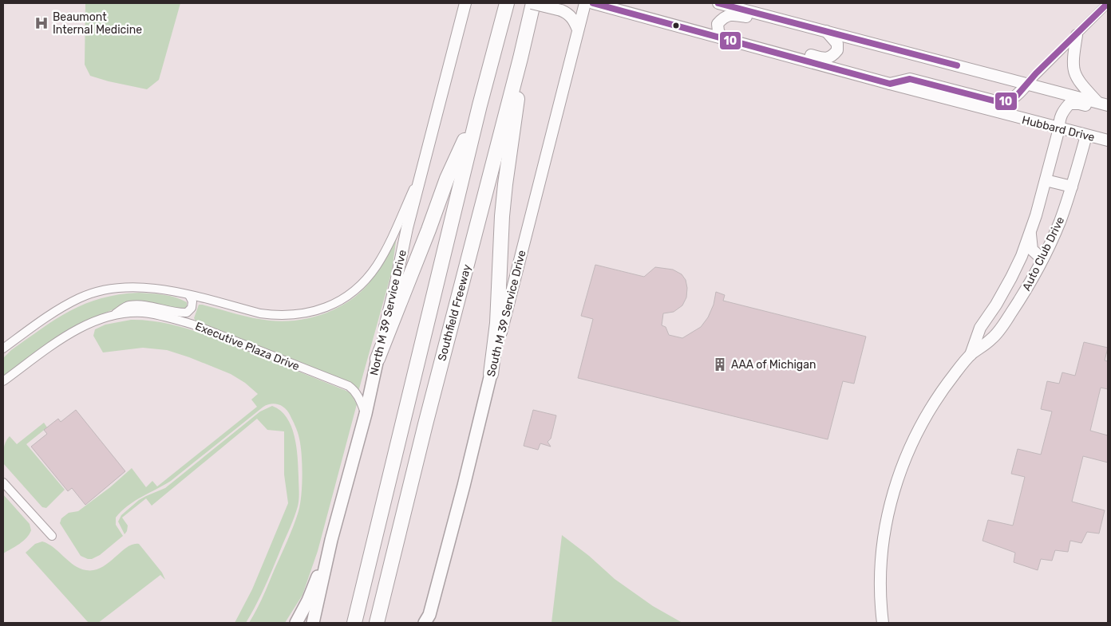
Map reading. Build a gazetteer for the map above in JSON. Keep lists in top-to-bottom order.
{
  "streets": {
    "highway": ["Southfield Freeway"],
    "main road": ["North M 39 Service Drive", "South M 39 Service Drive"],
    "street": ["Hubbard Drive", "Auto Club Drive", "Executive Plaza Drive"]
  },
  "crossings": [
    ["Hubbard Drive", "Auto Club Drive"],
    ["North M 39 Service Drive", "Executive Plaza Drive"]
  ],
  "places": {
    "hospital": ["Beaumont Internal Medicine"],
    "building": ["AAA of Michigan"]
  },
  "lines": ["transit line 10"]
}
